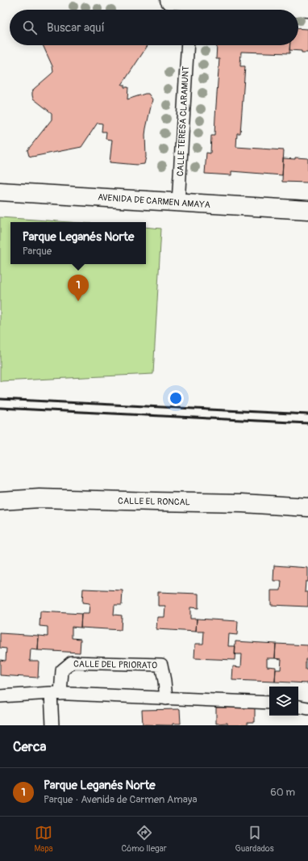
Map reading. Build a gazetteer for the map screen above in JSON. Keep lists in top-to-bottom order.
{
  "streets": {
    "street": [
      "CALLE TERESA CLARAMUNT",
      "AVENIDA DE CARMEN AMAYA",
      "CALLE EL RONCAL",
      "CALLE DEL PRIORATO"
    ]
  },
  "crossings": [
    ["CALLE TERESA CLARAMUNT", "AVENIDA DE CARMEN AMAYA"]
  ],
  "page": {
    "search": "Buscar aquí",
    "popup": ["Parque Leganés Norte", "Parque"],
    "pins": "1",
    "heading": "Cerca",
    "list": [
      {
        "mark": "1",
        "name": "Parque Leganés Norte",
        "note": "Parque · Avenida de Carmen Amaya",
        "value": "60 m"
      }
    ],
    "nav": ["Mapa", "Cómo llegar", "Guardados"]
  }
}
